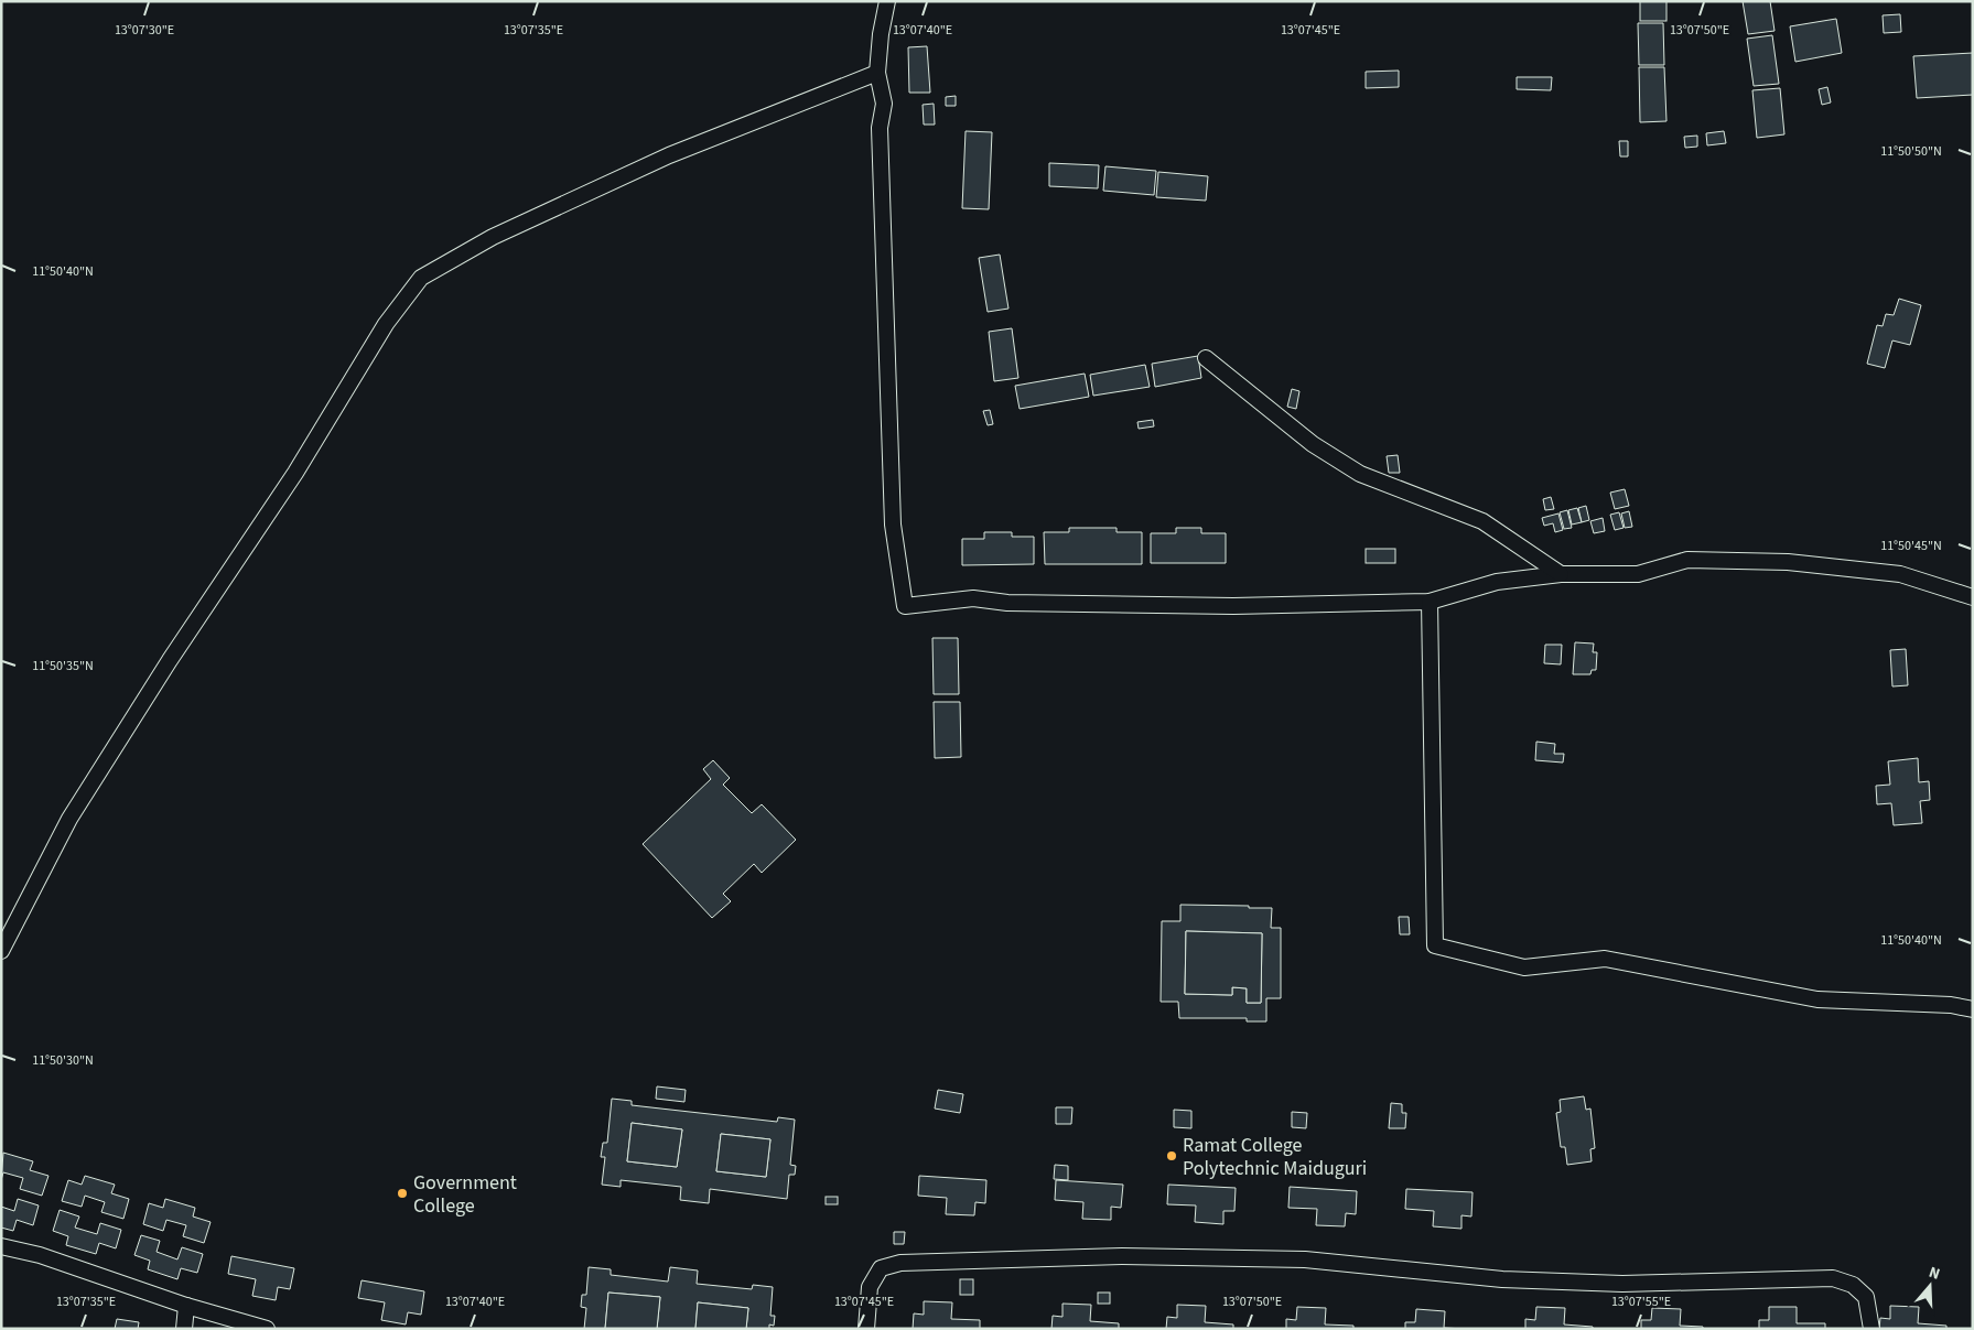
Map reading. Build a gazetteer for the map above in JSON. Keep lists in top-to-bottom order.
{
  "places": ["Ramat College Polytechnic Maiduguri", "Government College"],
  "north": "top",
  "coordinates": [
    "13°07'45\"E",
    "13°07'50\"E",
    "13°07'30\"E",
    "13°07'35\"E",
    "13°07'40\"E",
    "11°50'50\"N",
    "11°50'40\"N",
    "11°50'45\"N",
    "11°50'35\"N",
    "11°50'30\"N",
    "13°07'55\"E"
  ]
}
